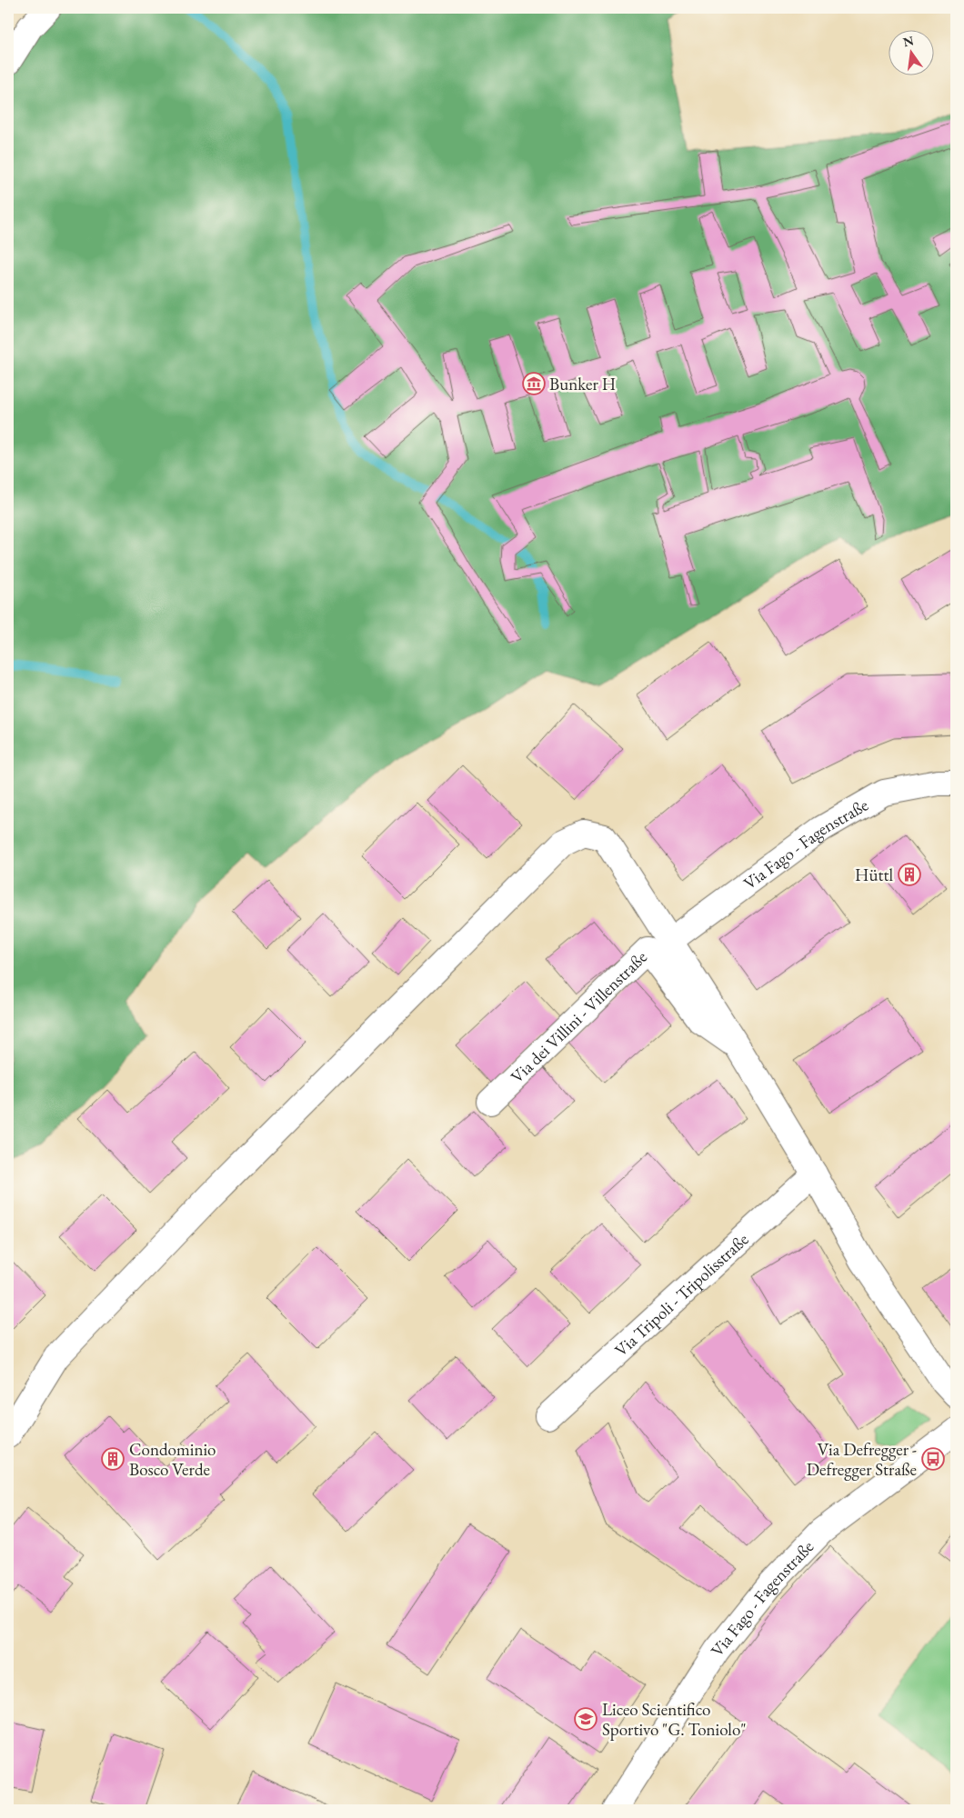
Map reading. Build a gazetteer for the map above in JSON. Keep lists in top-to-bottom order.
{
  "streets": {
    "street": ["Via Fago - Fagenstraße", "Via dei Villini - Villenstraße", "Via Tripoli - Tripolisstraße"]
  },
  "places": {
    "museum": ["Bunker H"],
    "building": ["Hüttl", "Condominio Bosco Verde"],
    "bus stop": ["Via Defregger - Defregger Straße"],
    "school or university": ["Liceo Scientifico Sportivo \"G. Toniolo\""]
  },
  "north": "top"
}
